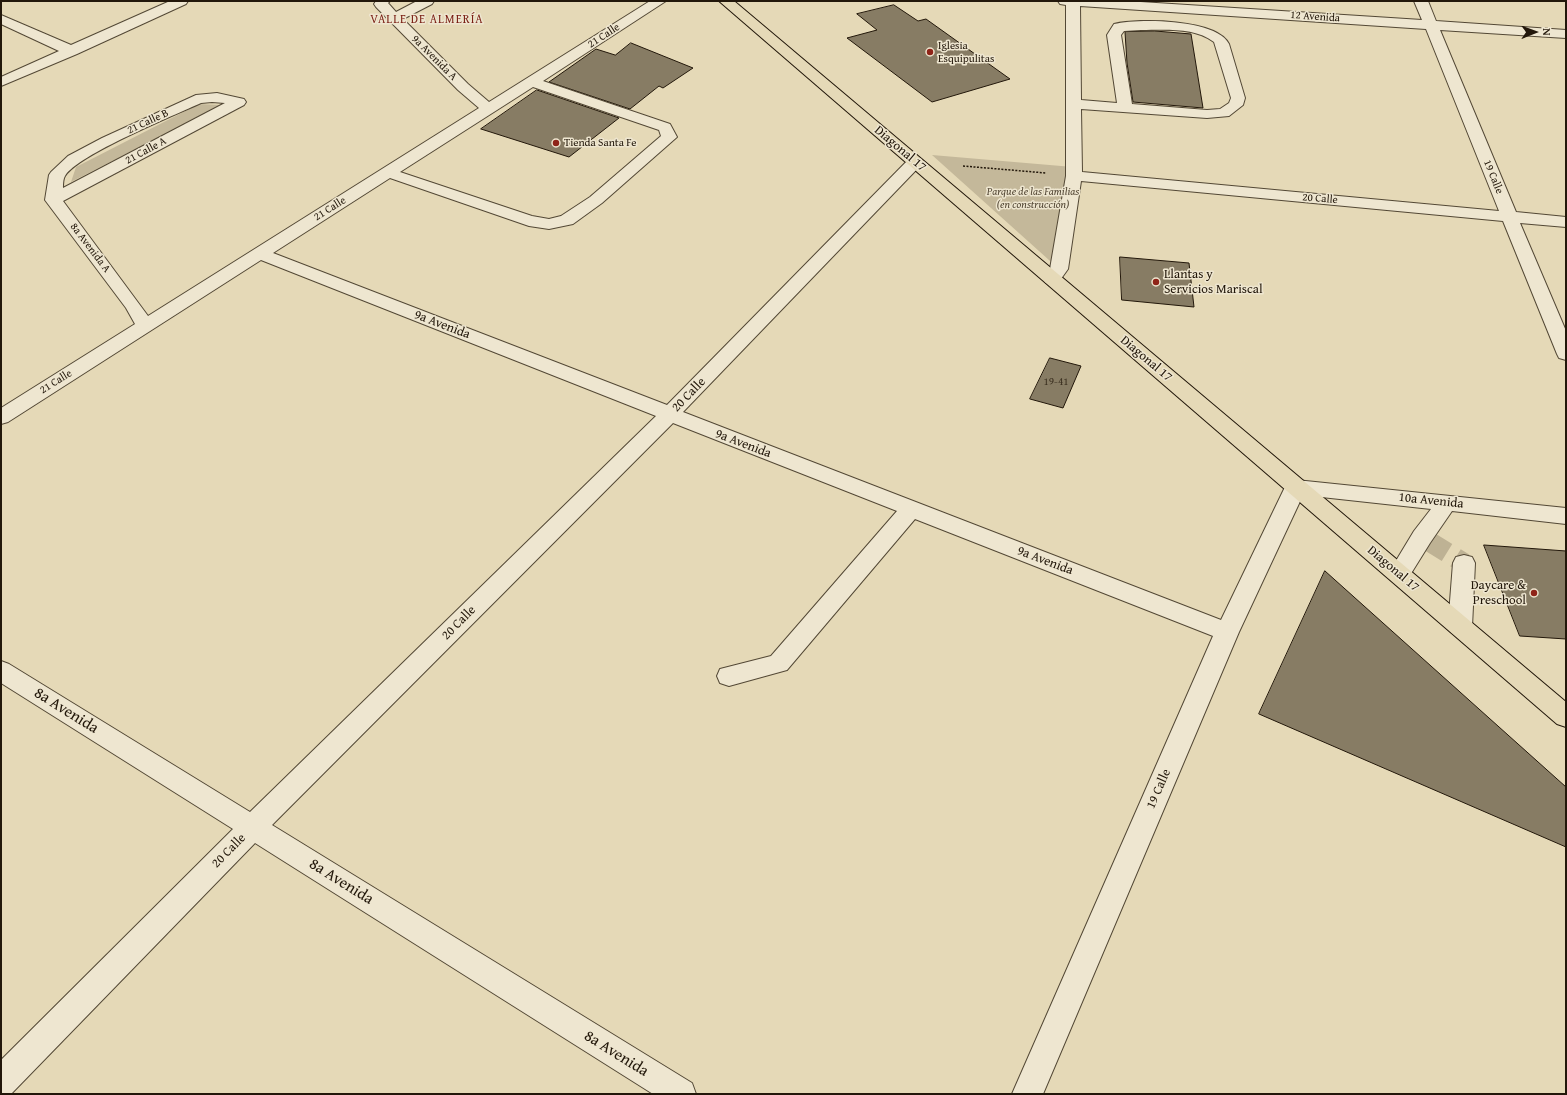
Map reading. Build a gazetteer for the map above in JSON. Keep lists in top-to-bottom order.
{
  "streets": {
    "main road": ["Diagonal 17"],
    "street": [
      "12 Avenida",
      "21 Calle",
      "9a Avenida A",
      "21 Calle B",
      "21 Calle A",
      "19 Calle",
      "20 Calle",
      "8a Avenida A",
      "9a Avenida",
      "10a Avenida",
      "8a Avenida"
    ]
  },
  "crossings": [
    ["12 Avenida", "19 Calle"],
    ["21 Calle", "9a Avenida A"],
    ["21 Calle", "8a Avenida A"],
    ["21 Calle", "9a Avenida"],
    ["21 Calle B", "21 Calle A"],
    ["21 Calle B", "8a Avenida A"],
    ["Diagonal 17", "19 Calle"],
    ["Diagonal 17", "20 Calle"],
    ["Diagonal 17", "10a Avenida"],
    ["21 Calle A", "8a Avenida A"],
    ["19 Calle", "20 Calle"],
    ["19 Calle", "9a Avenida"],
    ["19 Calle", "10a Avenida"],
    ["20 Calle", "9a Avenida"],
    ["20 Calle", "8a Avenida"]
  ],
  "districts": ["VALLE DE ALMERÍA"],
  "parks": ["Parque de las Familias (en construcción)"],
  "places": [
    "Iglesia Esquipulitas",
    "Tienda Santa Fe",
    "Llantas y Servicios Mariscal",
    "Daycare & Preschool"
  ],
  "house_numbers": ["19-41"],
  "north": "right"
}
